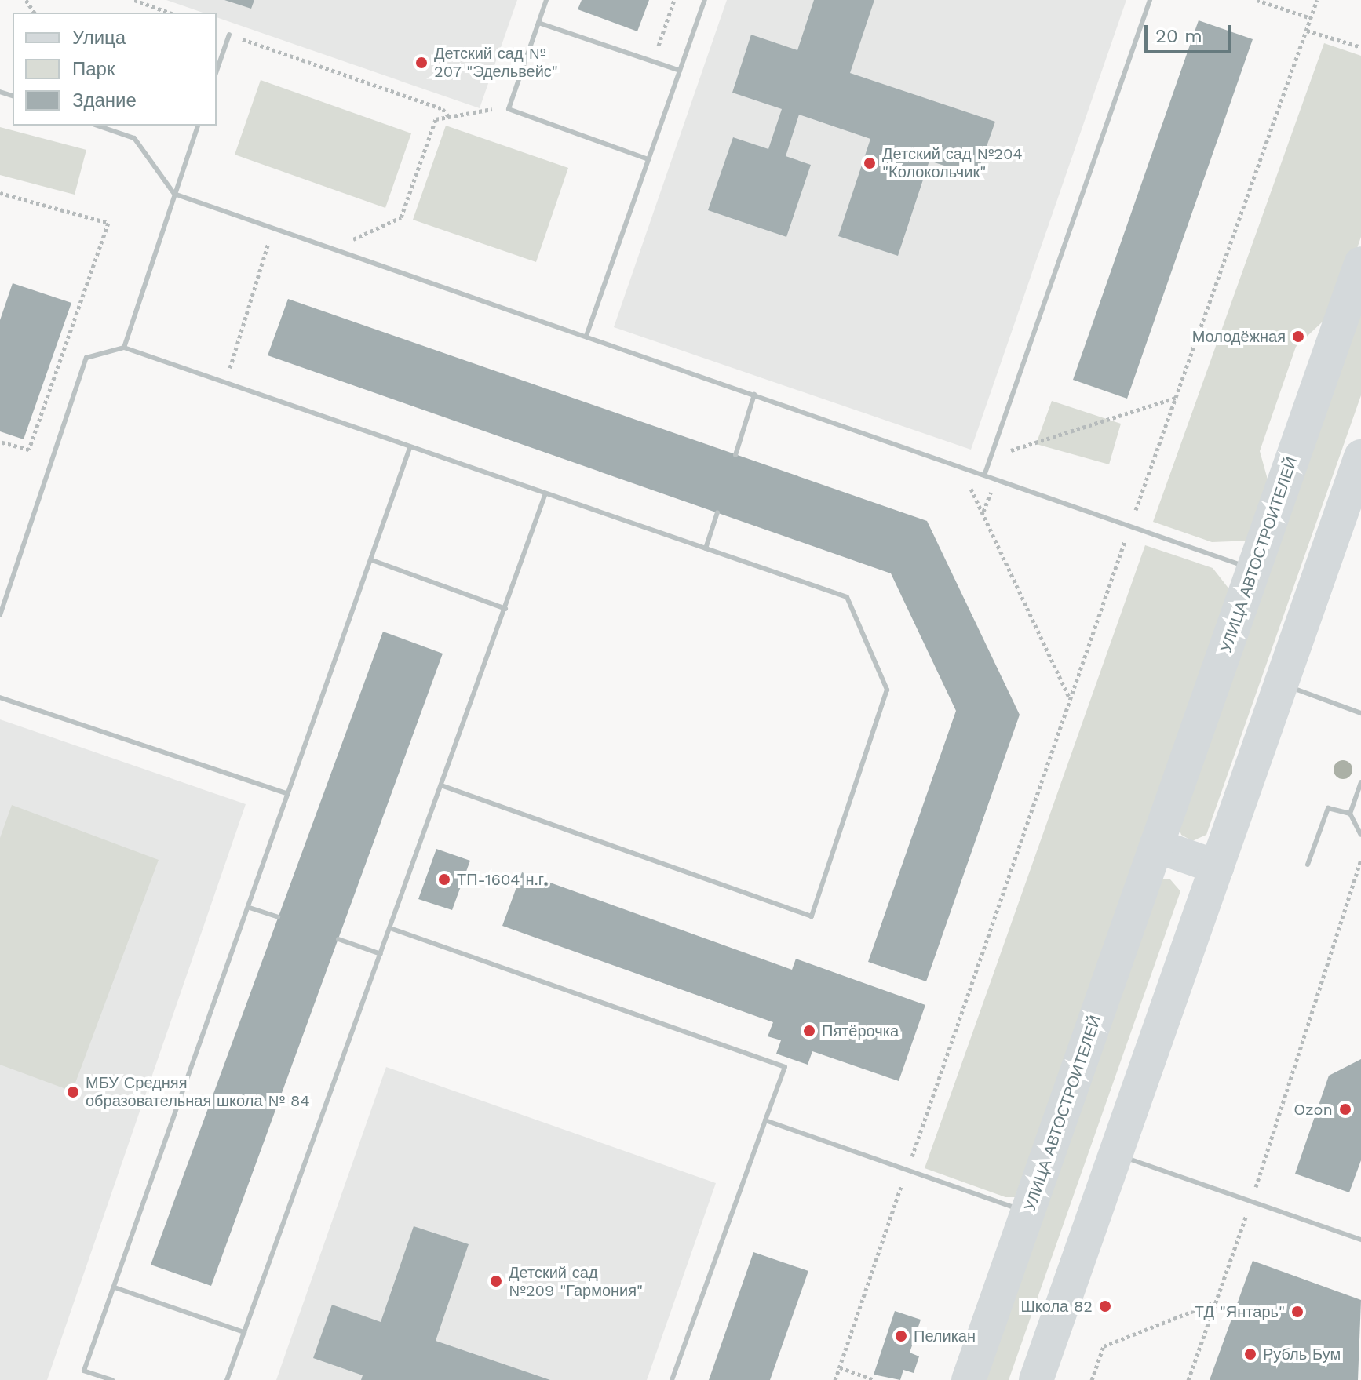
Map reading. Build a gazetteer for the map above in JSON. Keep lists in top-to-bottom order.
{
  "streets": {
    "main road": ["УЛИЦА АВТОСТРОИТЕЛЕЙ"]
  },
  "places": [
    "Детский сад № 207 \"Эдельвейс\"",
    "Детский сад №204 \"Колокольчик\"",
    "Молодёжная",
    "ТП-1604 н.г.",
    "Пятёрочка",
    "МБУ Средняя образовательная школа № 84",
    "Ozon",
    "Детский сад №209 \"Гармония\"",
    "Школа 82",
    "ТД \"Янтарь\"",
    "Пеликан",
    "Рубль Бум"
  ],
  "legend": ["Улица", "Парк", "Здание"],
  "scale_bar": "20 m"
}
